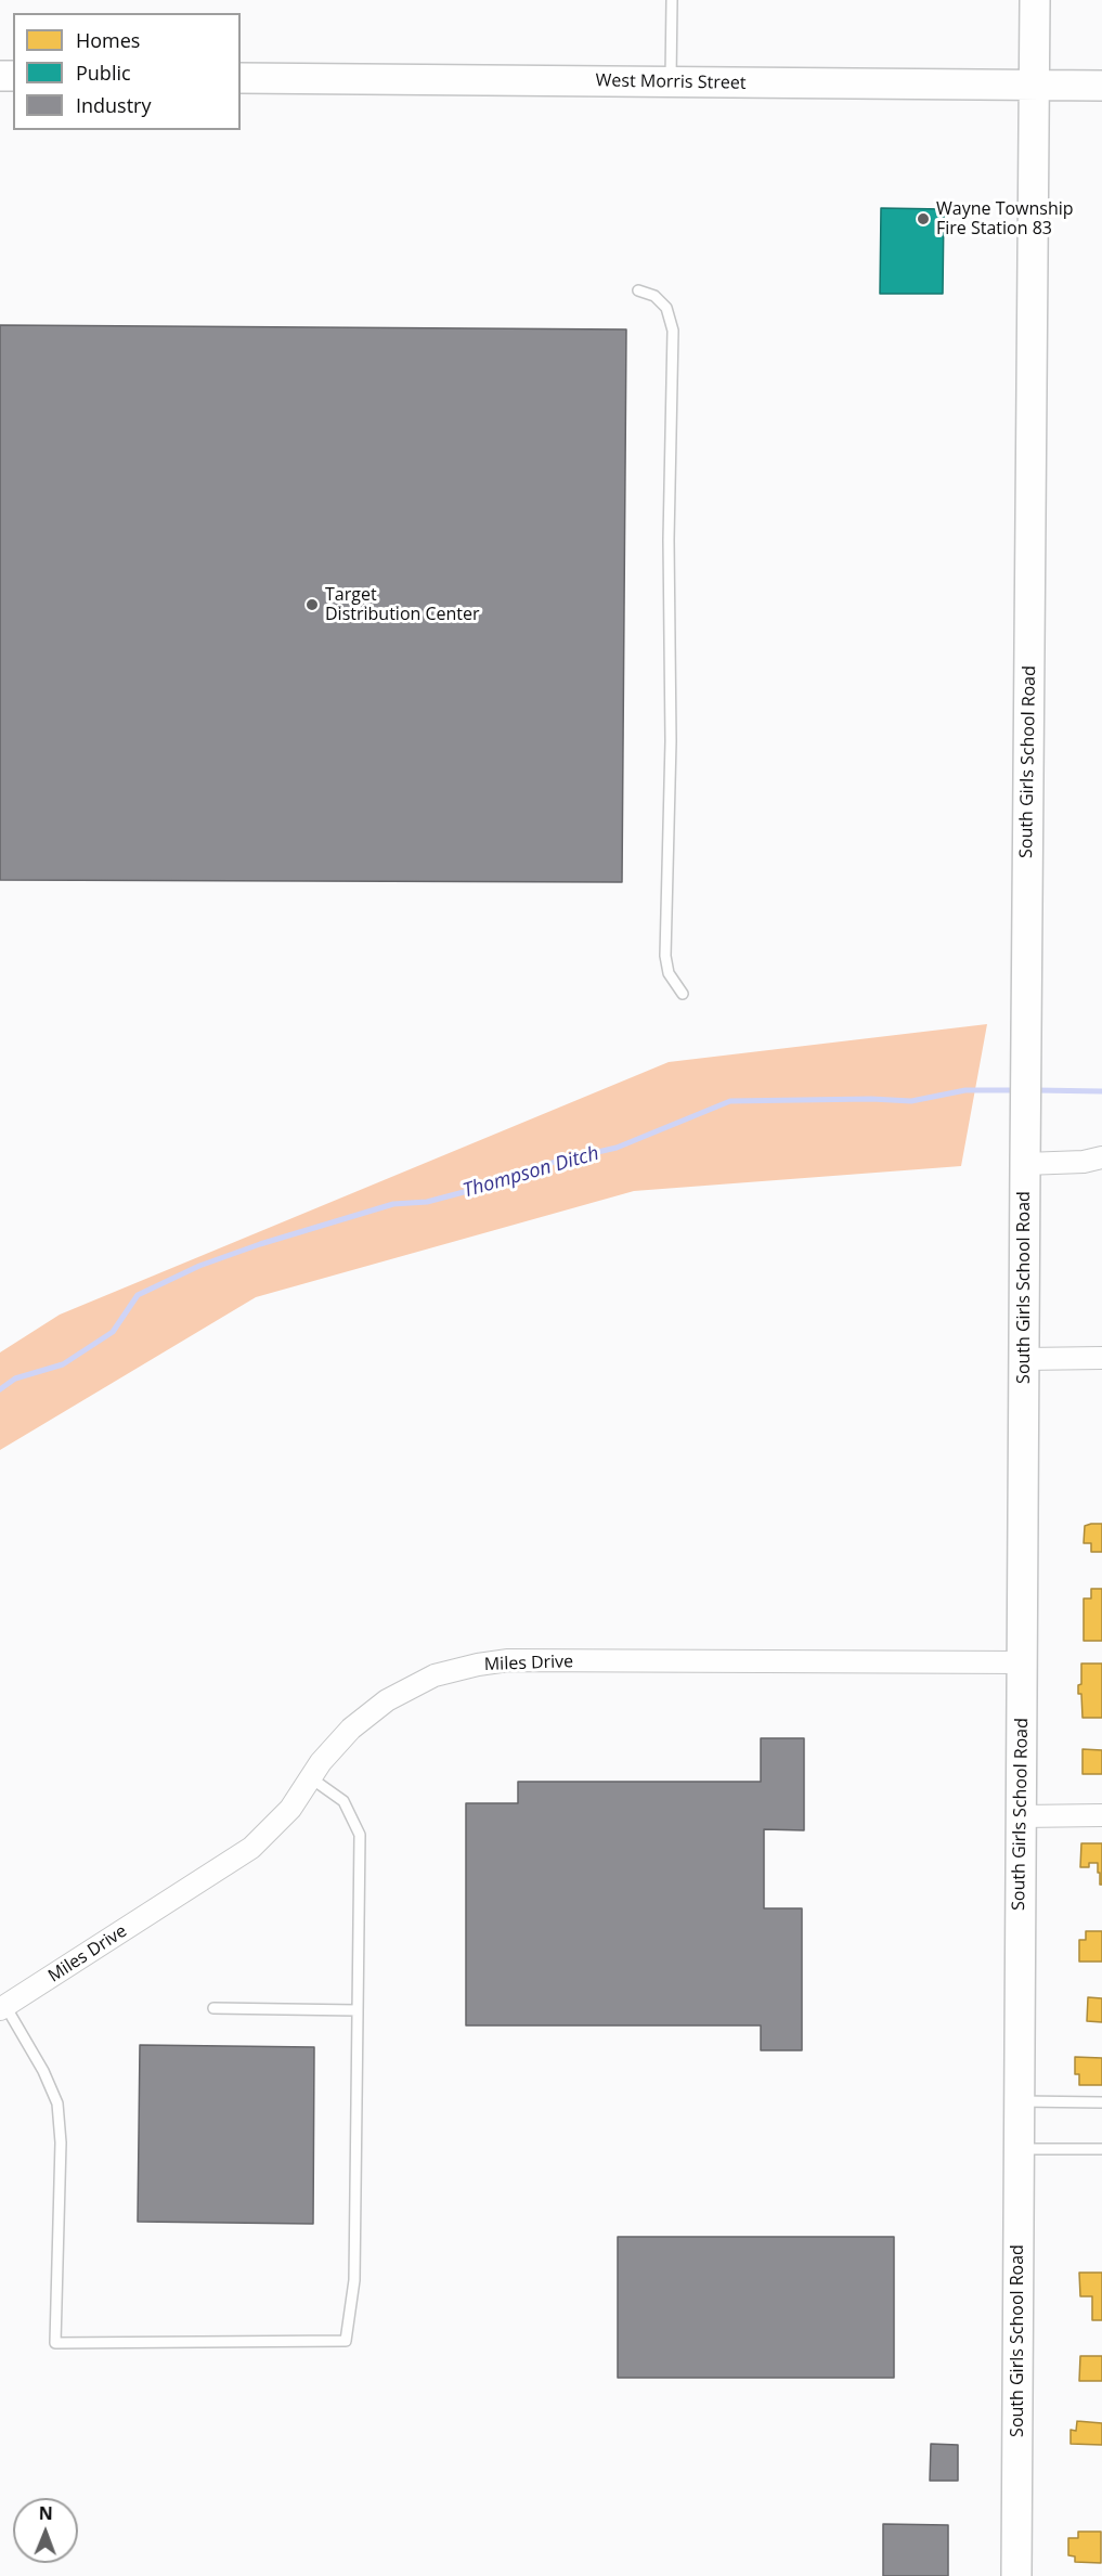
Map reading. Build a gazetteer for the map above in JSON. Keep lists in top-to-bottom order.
{
  "streets": {
    "main road": ["West Morris Street", "South Girls School Road"],
    "street": ["Miles Drive"]
  },
  "crossings": [
    ["West Morris Street", "South Girls School Road"],
    ["South Girls School Road", "Miles Drive"]
  ],
  "water": ["Thompson Ditch"],
  "places": ["Wayne Township Fire Station 83", "Target Distribution Center"],
  "legend": ["Homes", "Public", "Industry"],
  "north": "top"
}
